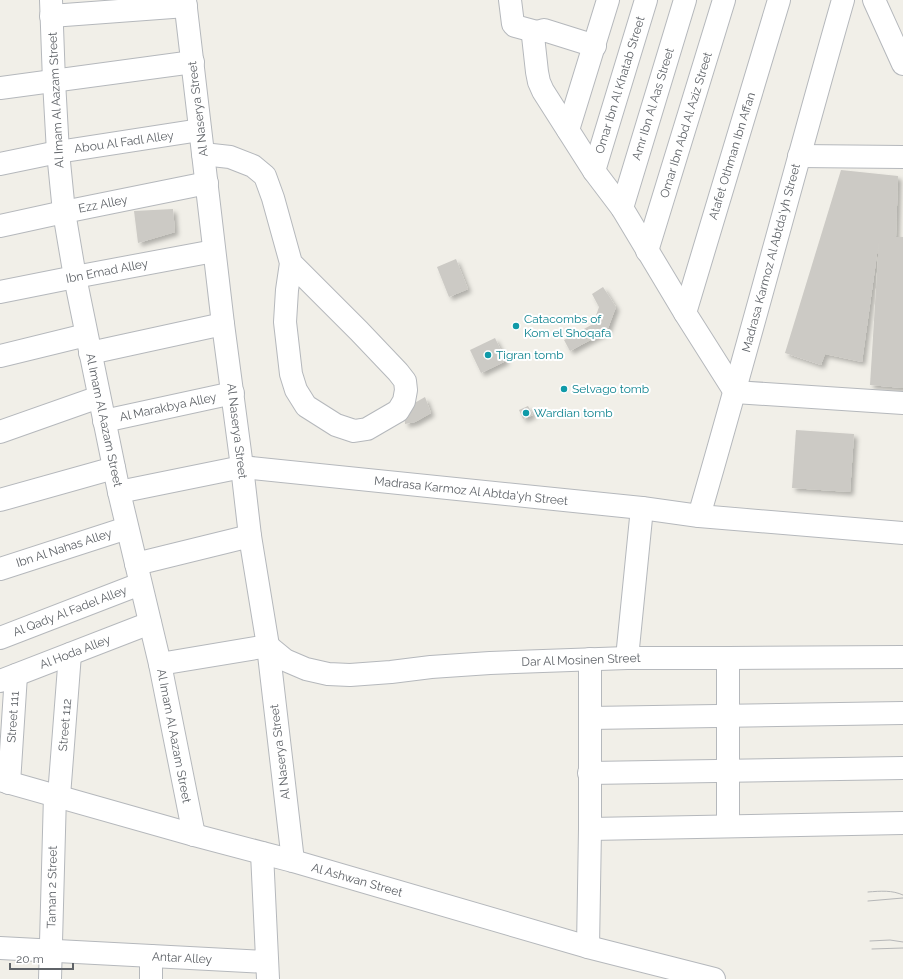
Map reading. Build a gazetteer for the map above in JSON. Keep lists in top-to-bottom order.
{
  "streets": {
    "street": [
      "Omar Ibn Al Khatab Street",
      "Al Imam Al Aazam Street",
      "Amr Ibn Al Aas Street",
      "Al Naserya Street",
      "Omar Ibn Abd Al Aziz Street",
      "Abou Al Fadl Alley",
      "Atafet Othman Ibn Affan",
      "Ezz Alley",
      "Madrasa Karmoz Al Abtda'yh Street",
      "Ibn Emad Alley",
      "Al Marakbya Alley",
      "Ibn Al Nahas Alley",
      "Al Qady Al Fadel Alley",
      "Al Hoda Alley",
      "Dar Al Mosinen Street",
      "Street 111",
      "Street 112",
      "Al Ashwan Street",
      "Taman 2 Street",
      "Antar Alley"
    ]
  },
  "crossings": [
    ["Al Imam Al Aazam Street", "Abou Al Fadl Alley"],
    ["Al Imam Al Aazam Street", "Ezz Alley"],
    ["Al Imam Al Aazam Street", "Ibn Emad Alley"],
    ["Al Imam Al Aazam Street", "Al Marakbya Alley"],
    ["Al Imam Al Aazam Street", "Ibn Al Nahas Alley"],
    ["Al Imam Al Aazam Street", "Al Qady Al Fadel Alley"],
    ["Al Imam Al Aazam Street", "Al Hoda Alley"],
    ["Al Imam Al Aazam Street", "Al Ashwan Street"],
    ["Al Naserya Street", "Abou Al Fadl Alley"],
    ["Al Naserya Street", "Ezz Alley"],
    ["Al Naserya Street", "Madrasa Karmoz Al Abtda'yh Street"],
    ["Al Naserya Street", "Ibn Emad Alley"],
    ["Al Naserya Street", "Al Marakbya Alley"],
    ["Al Naserya Street", "Al Qady Al Fadel Alley"],
    ["Al Naserya Street", "Dar Al Mosinen Street"],
    ["Al Naserya Street", "Al Ashwan Street"],
    ["Al Hoda Alley", "Street 111"],
    ["Al Hoda Alley", "Street 112"],
    ["Street 111", "Al Ashwan Street"],
    ["Street 112", "Al Ashwan Street"],
    ["Street 112", "Taman 2 Street"],
    ["Al Ashwan Street", "Taman 2 Street"],
    ["Taman 2 Street", "Antar Alley"]
  ],
  "places": [
    "Catacombs of Kom el Shoqafa",
    "Tigran tomb",
    "Selvago tomb",
    "Wardian tomb"
  ],
  "scale_bar": "20 m"
}
